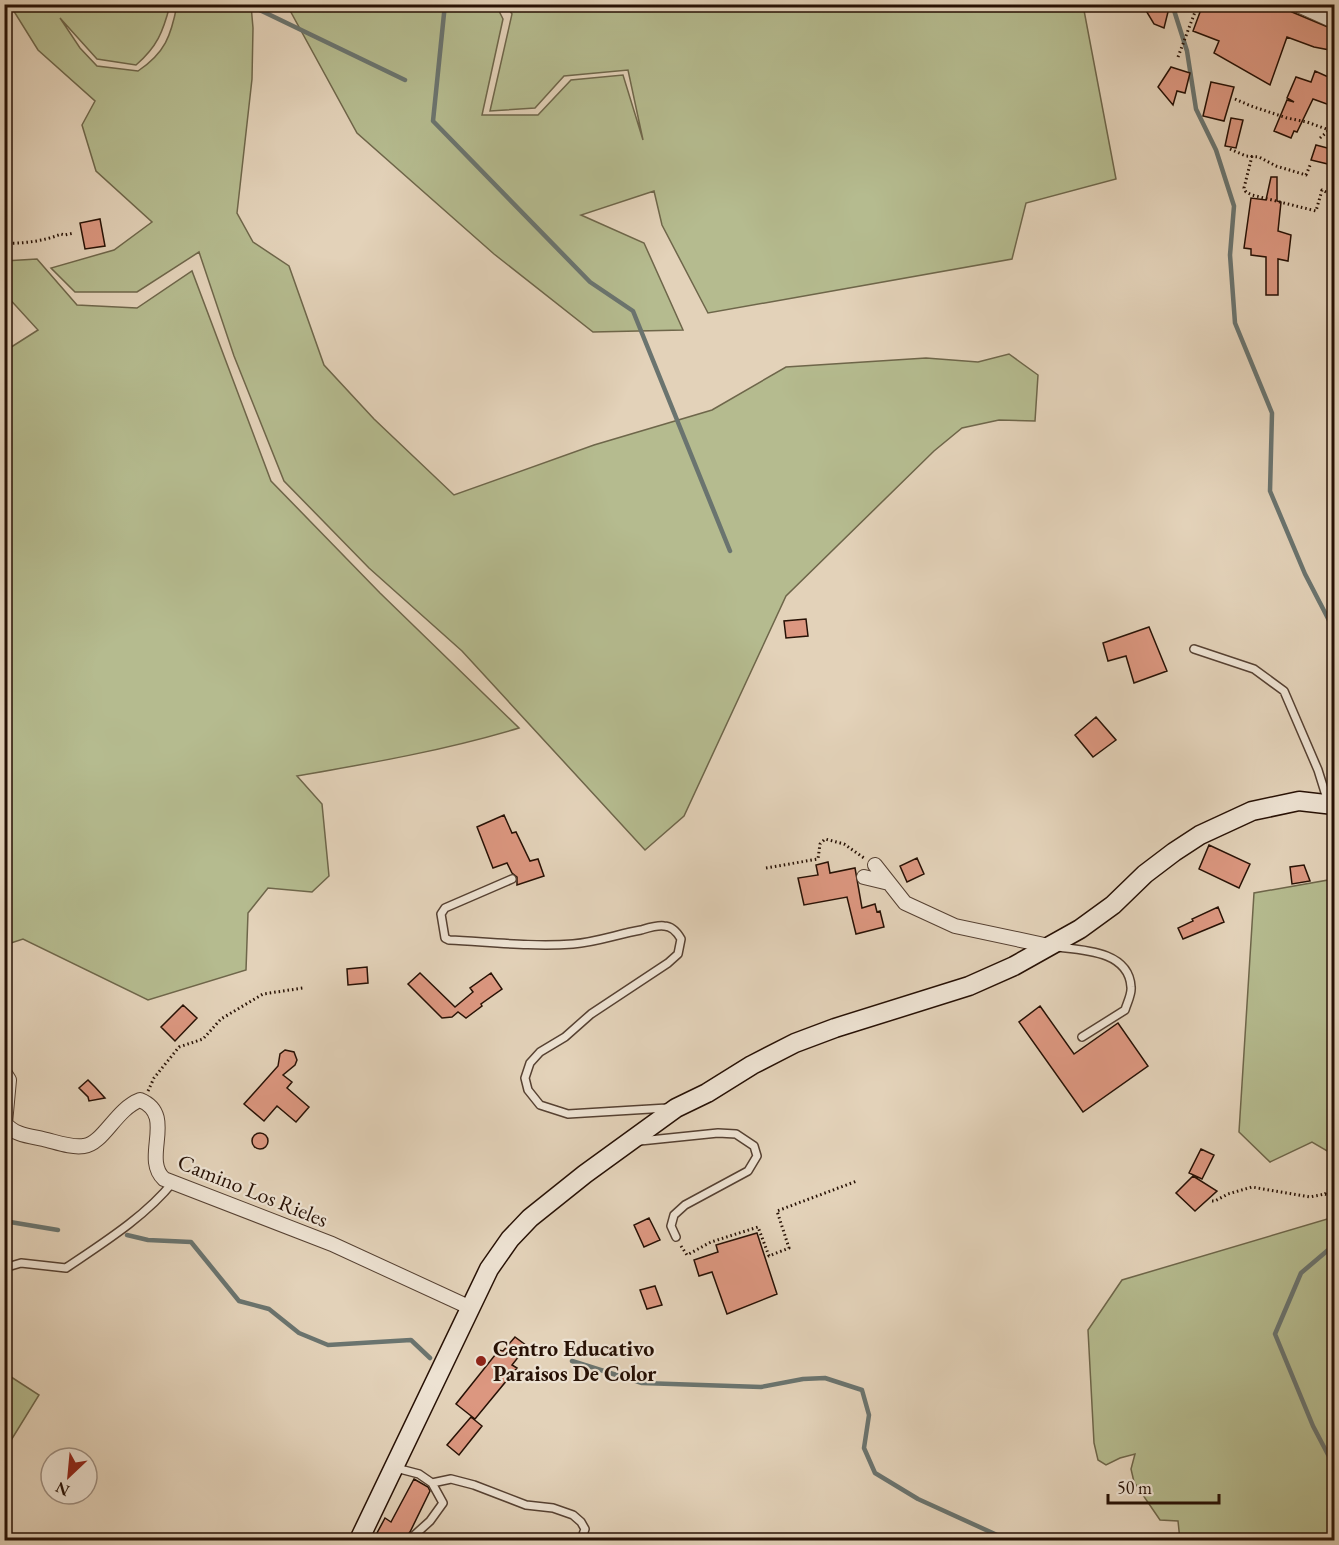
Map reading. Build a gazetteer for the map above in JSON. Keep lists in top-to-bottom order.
{
  "streets": {
    "street": ["Camino Los Rieles"]
  },
  "places": ["Centro Educativo Paraisos De Color"],
  "scale_bar": "50 m",
  "north": "bottom left"
}
